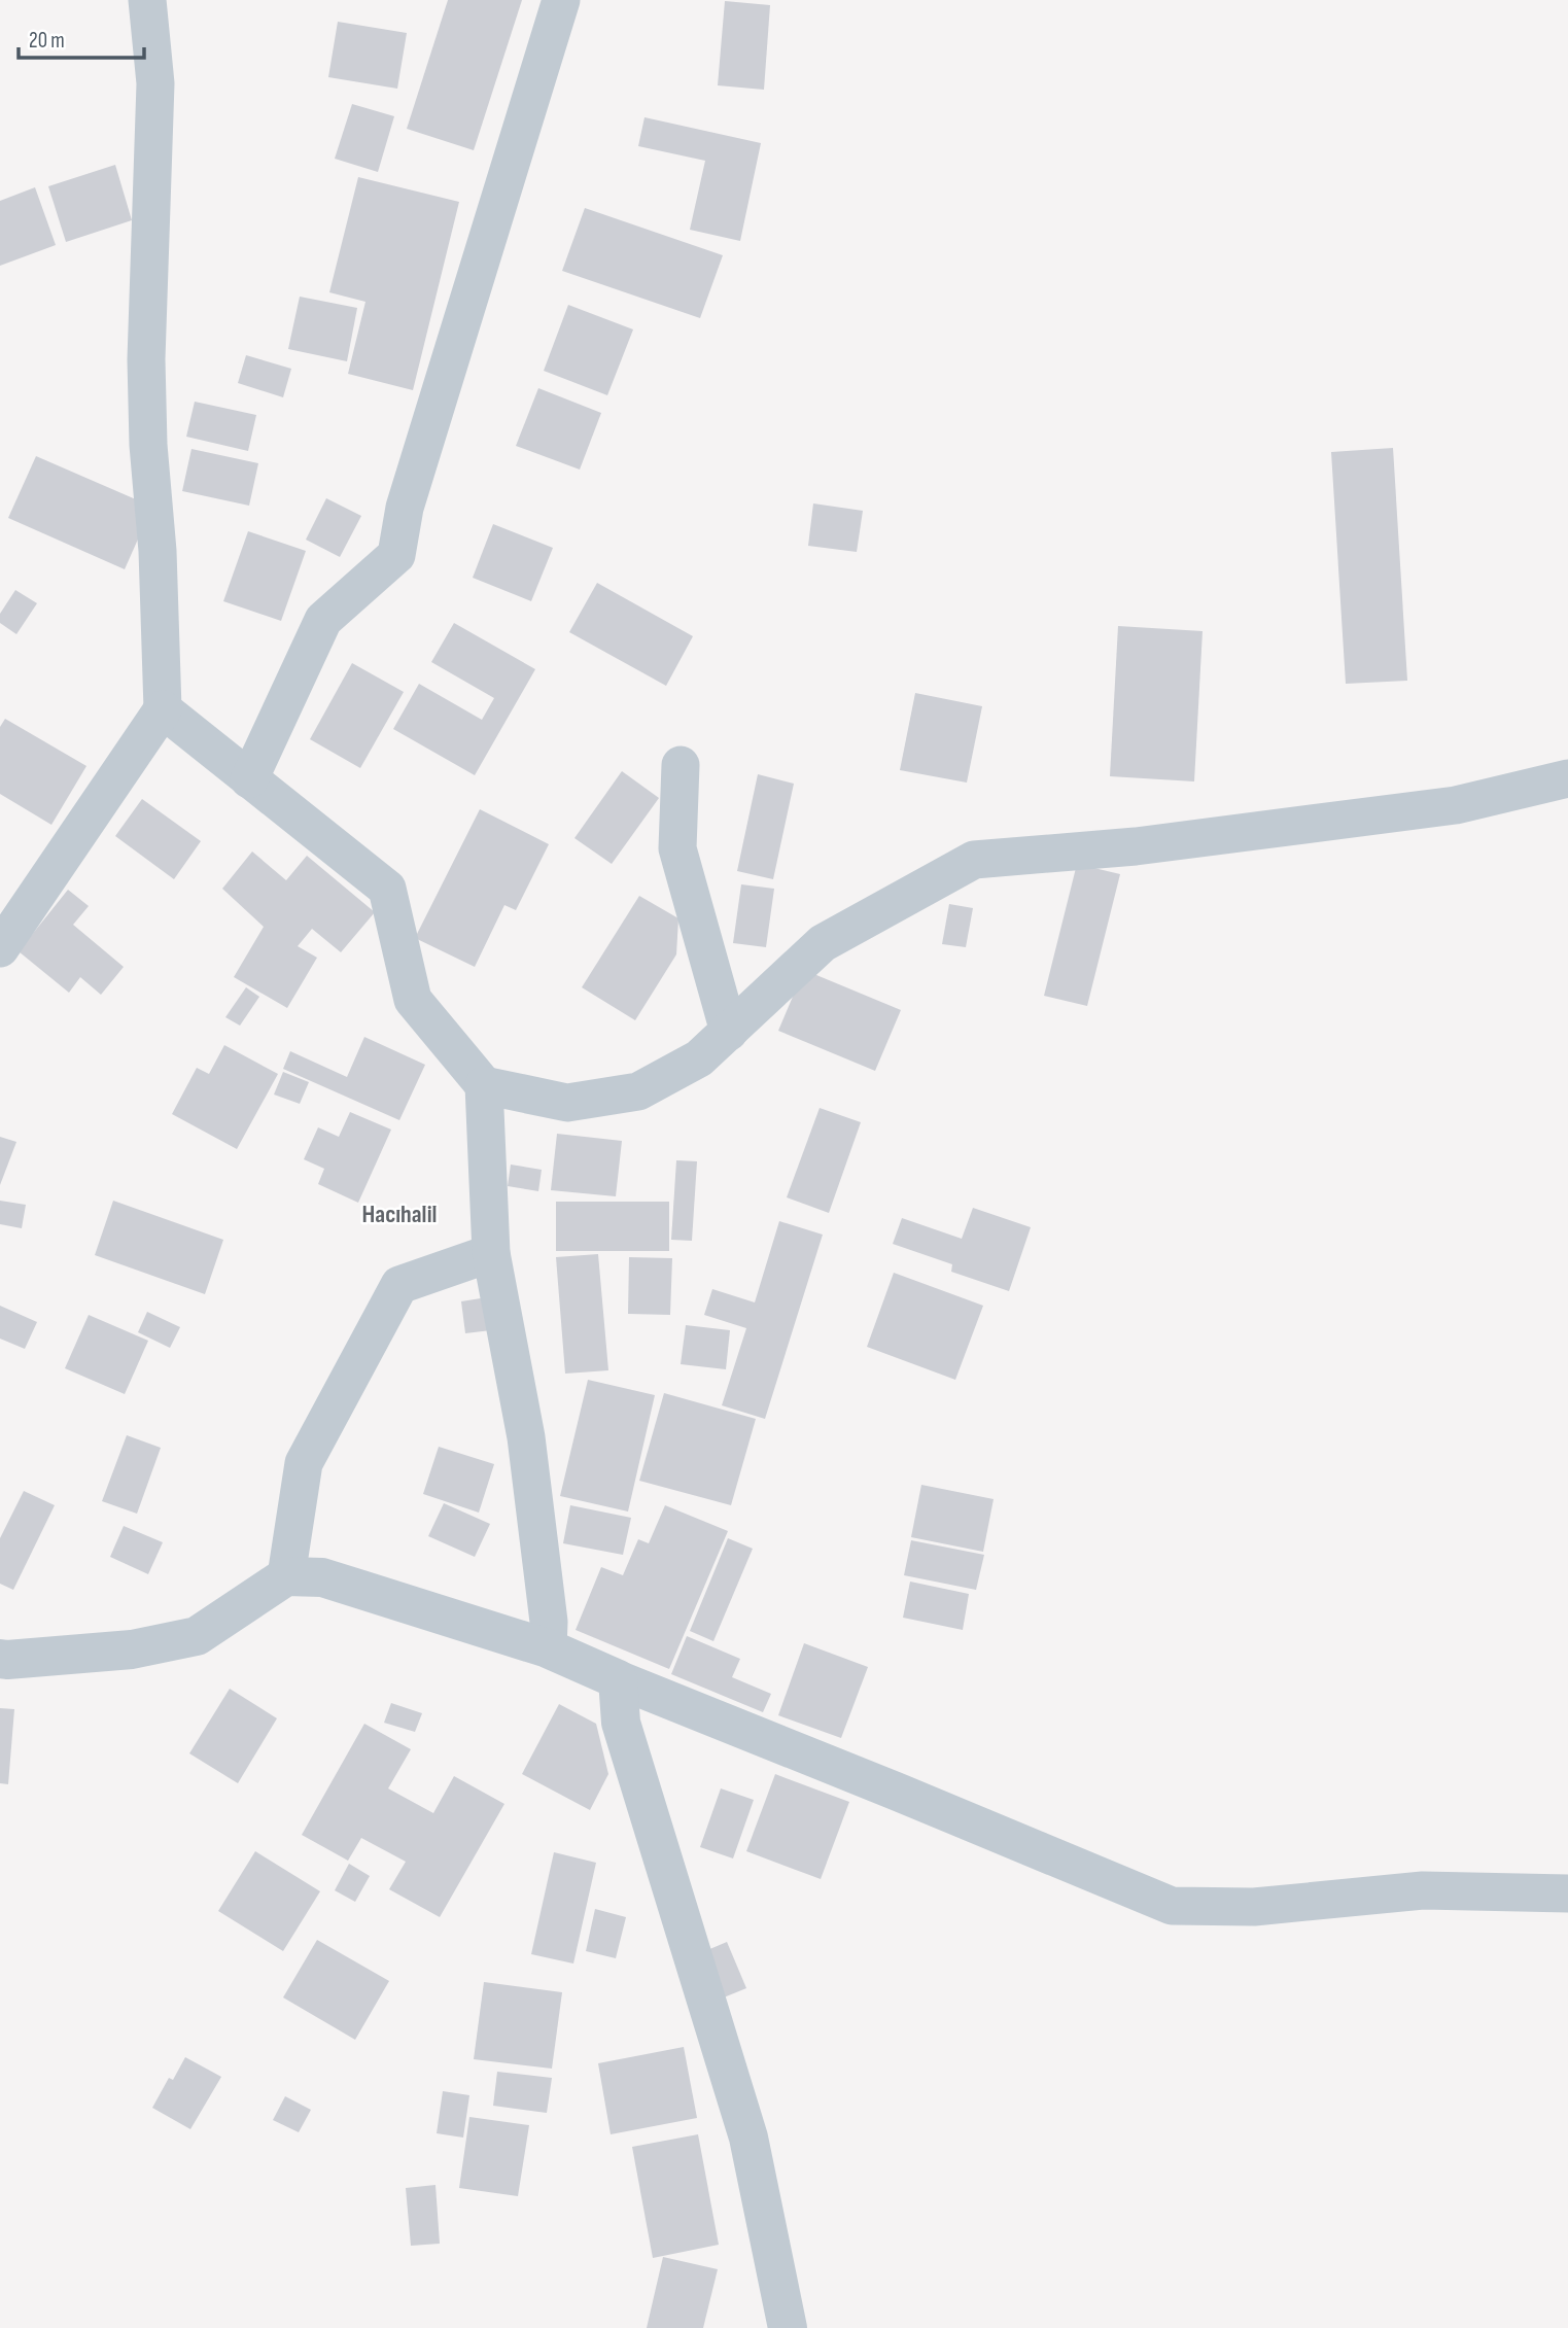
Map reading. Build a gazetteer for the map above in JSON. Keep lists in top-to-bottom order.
{
  "districts": ["Hacıhalil"],
  "scale_bar": "20 m"
}
